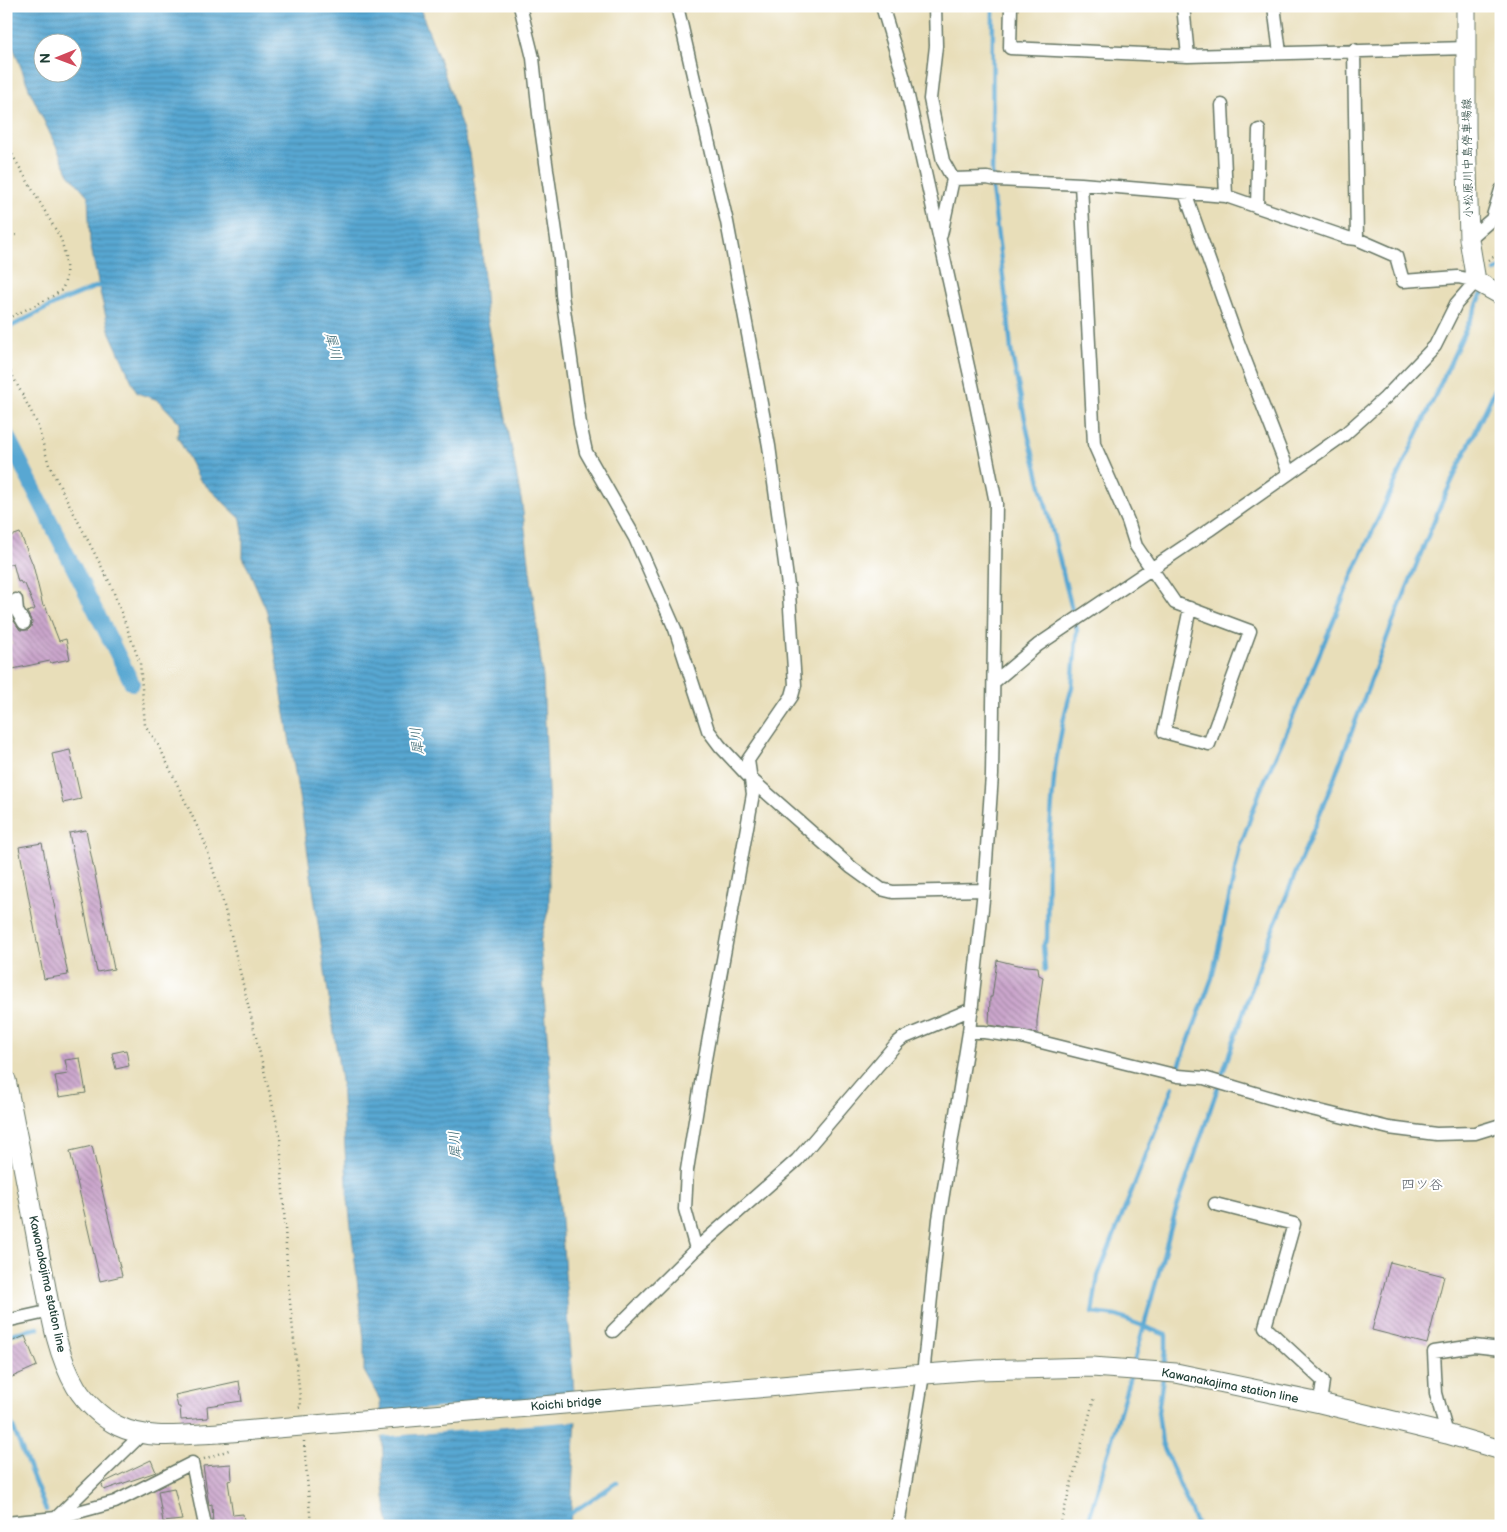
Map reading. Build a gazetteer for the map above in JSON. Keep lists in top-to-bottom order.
{
  "streets": {
    "main road": ["小松原川中島停車場線", "Kawanakajima station line", "Koichi bridge"]
  },
  "crossings": [
    ["Kawanakajima station line", "Koichi bridge"]
  ],
  "districts": ["四ツ谷"],
  "water": ["犀川"],
  "north": "left"
}
